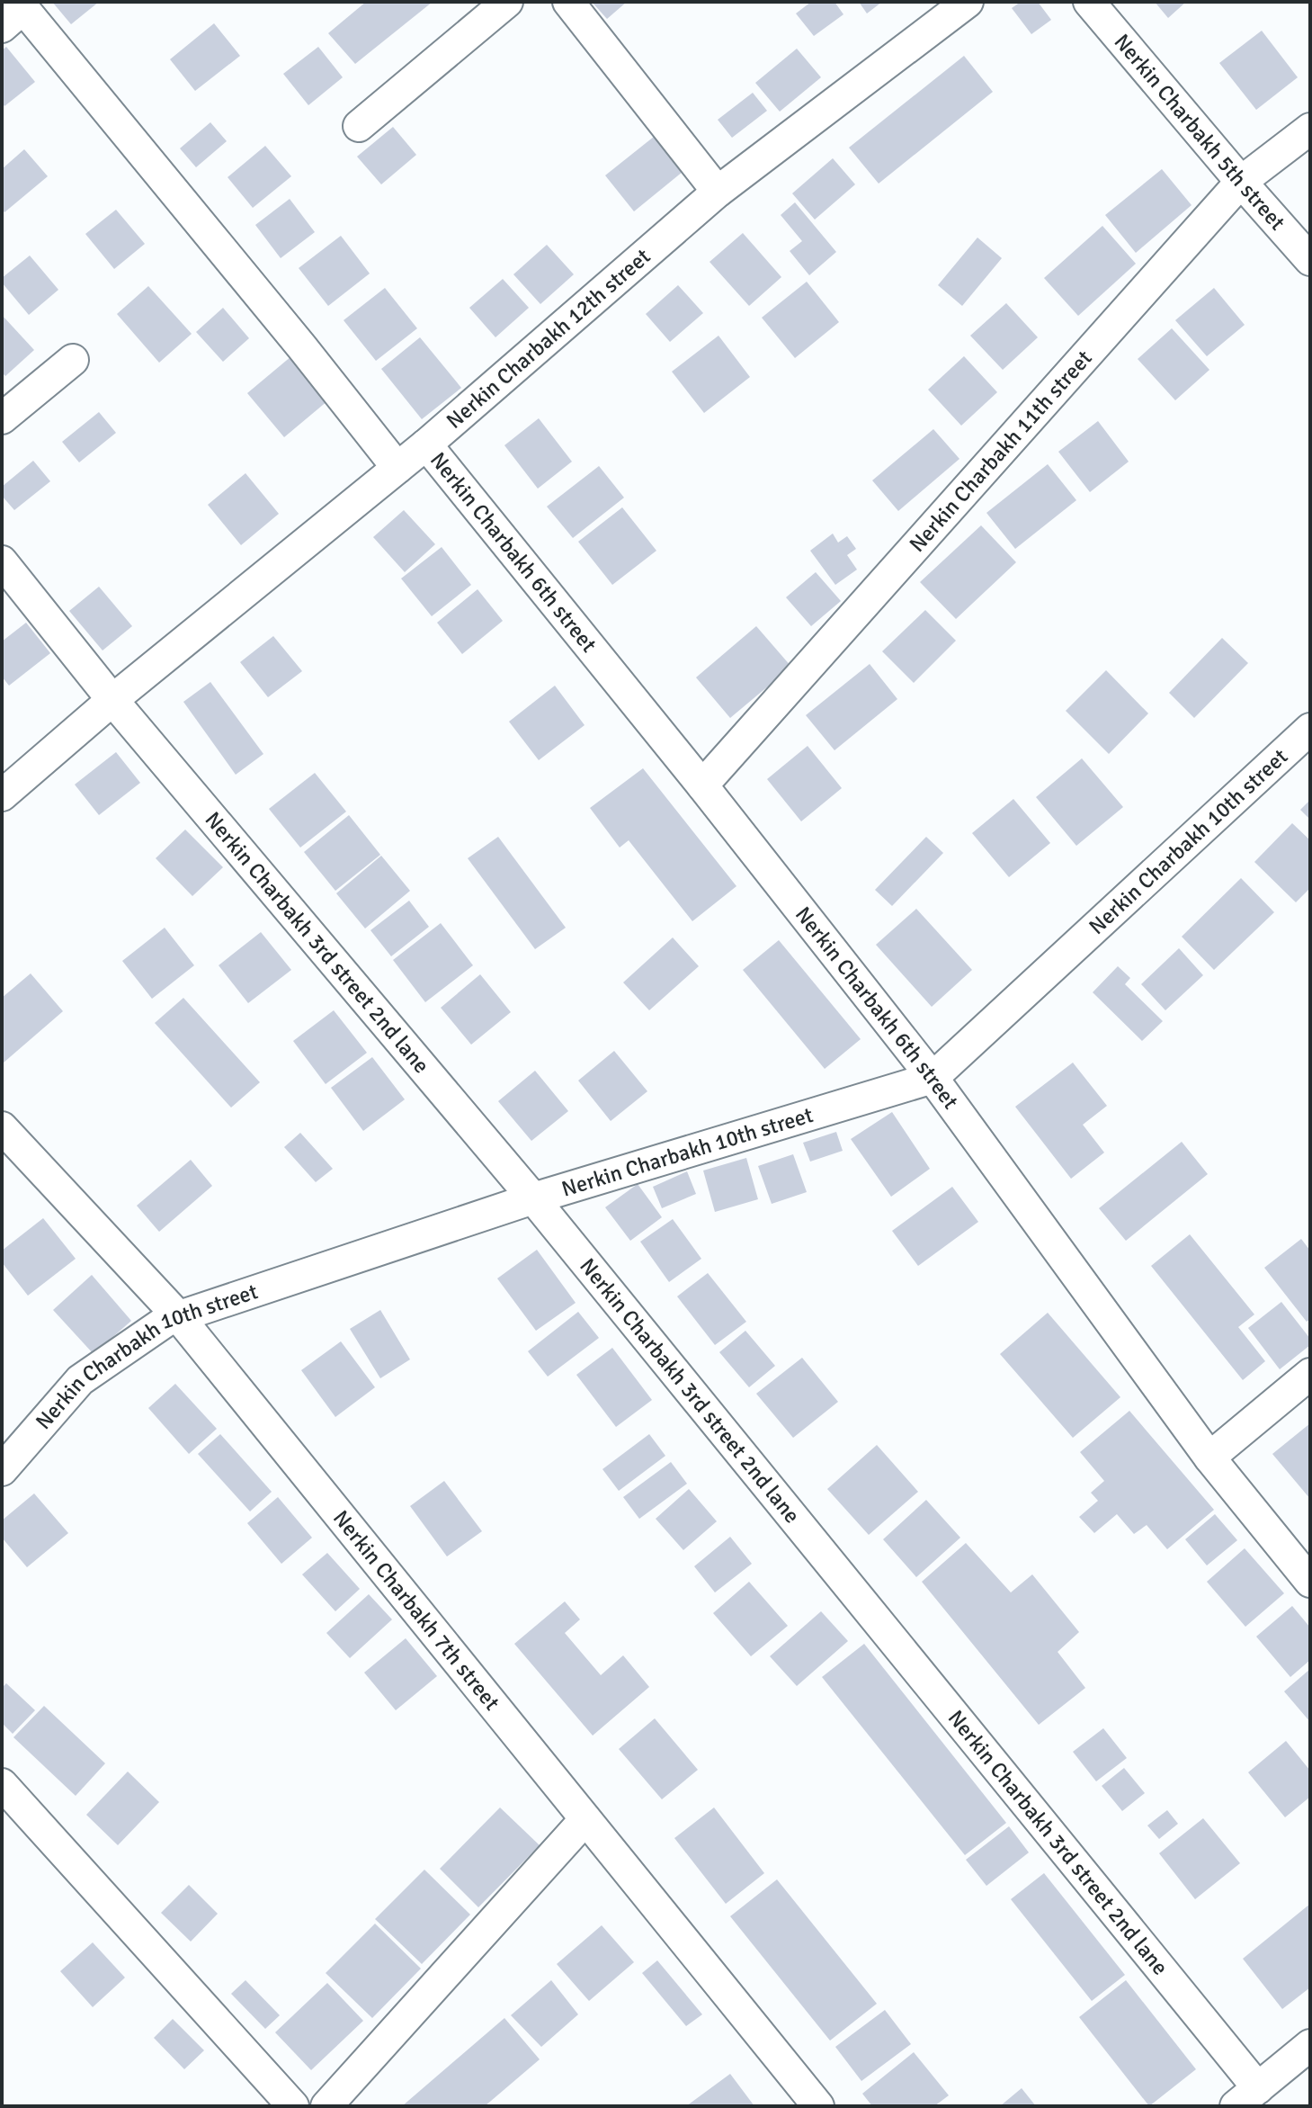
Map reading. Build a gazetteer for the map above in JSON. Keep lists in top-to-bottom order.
{
  "streets": {
    "street": [
      "Nerkin Charbakh 5th street",
      "Nerkin Charbakh 12th street",
      "Nerkin Charbakh 11th street",
      "Nerkin Charbakh 6th street",
      "Nerkin Charbakh 10th street",
      "Nerkin Charbakh 3rd street 2nd lane",
      "Nerkin Charbakh 7th street"
    ]
  },
  "crossings": [
    ["Nerkin Charbakh 5th street", "Nerkin Charbakh 11th street"],
    ["Nerkin Charbakh 12th street", "Nerkin Charbakh 6th street"],
    ["Nerkin Charbakh 12th street", "Nerkin Charbakh 3rd street 2nd lane"],
    ["Nerkin Charbakh 11th street", "Nerkin Charbakh 6th street"],
    ["Nerkin Charbakh 6th street", "Nerkin Charbakh 10th street"],
    ["Nerkin Charbakh 10th street", "Nerkin Charbakh 3rd street 2nd lane"],
    ["Nerkin Charbakh 10th street", "Nerkin Charbakh 7th street"]
  ]
}
